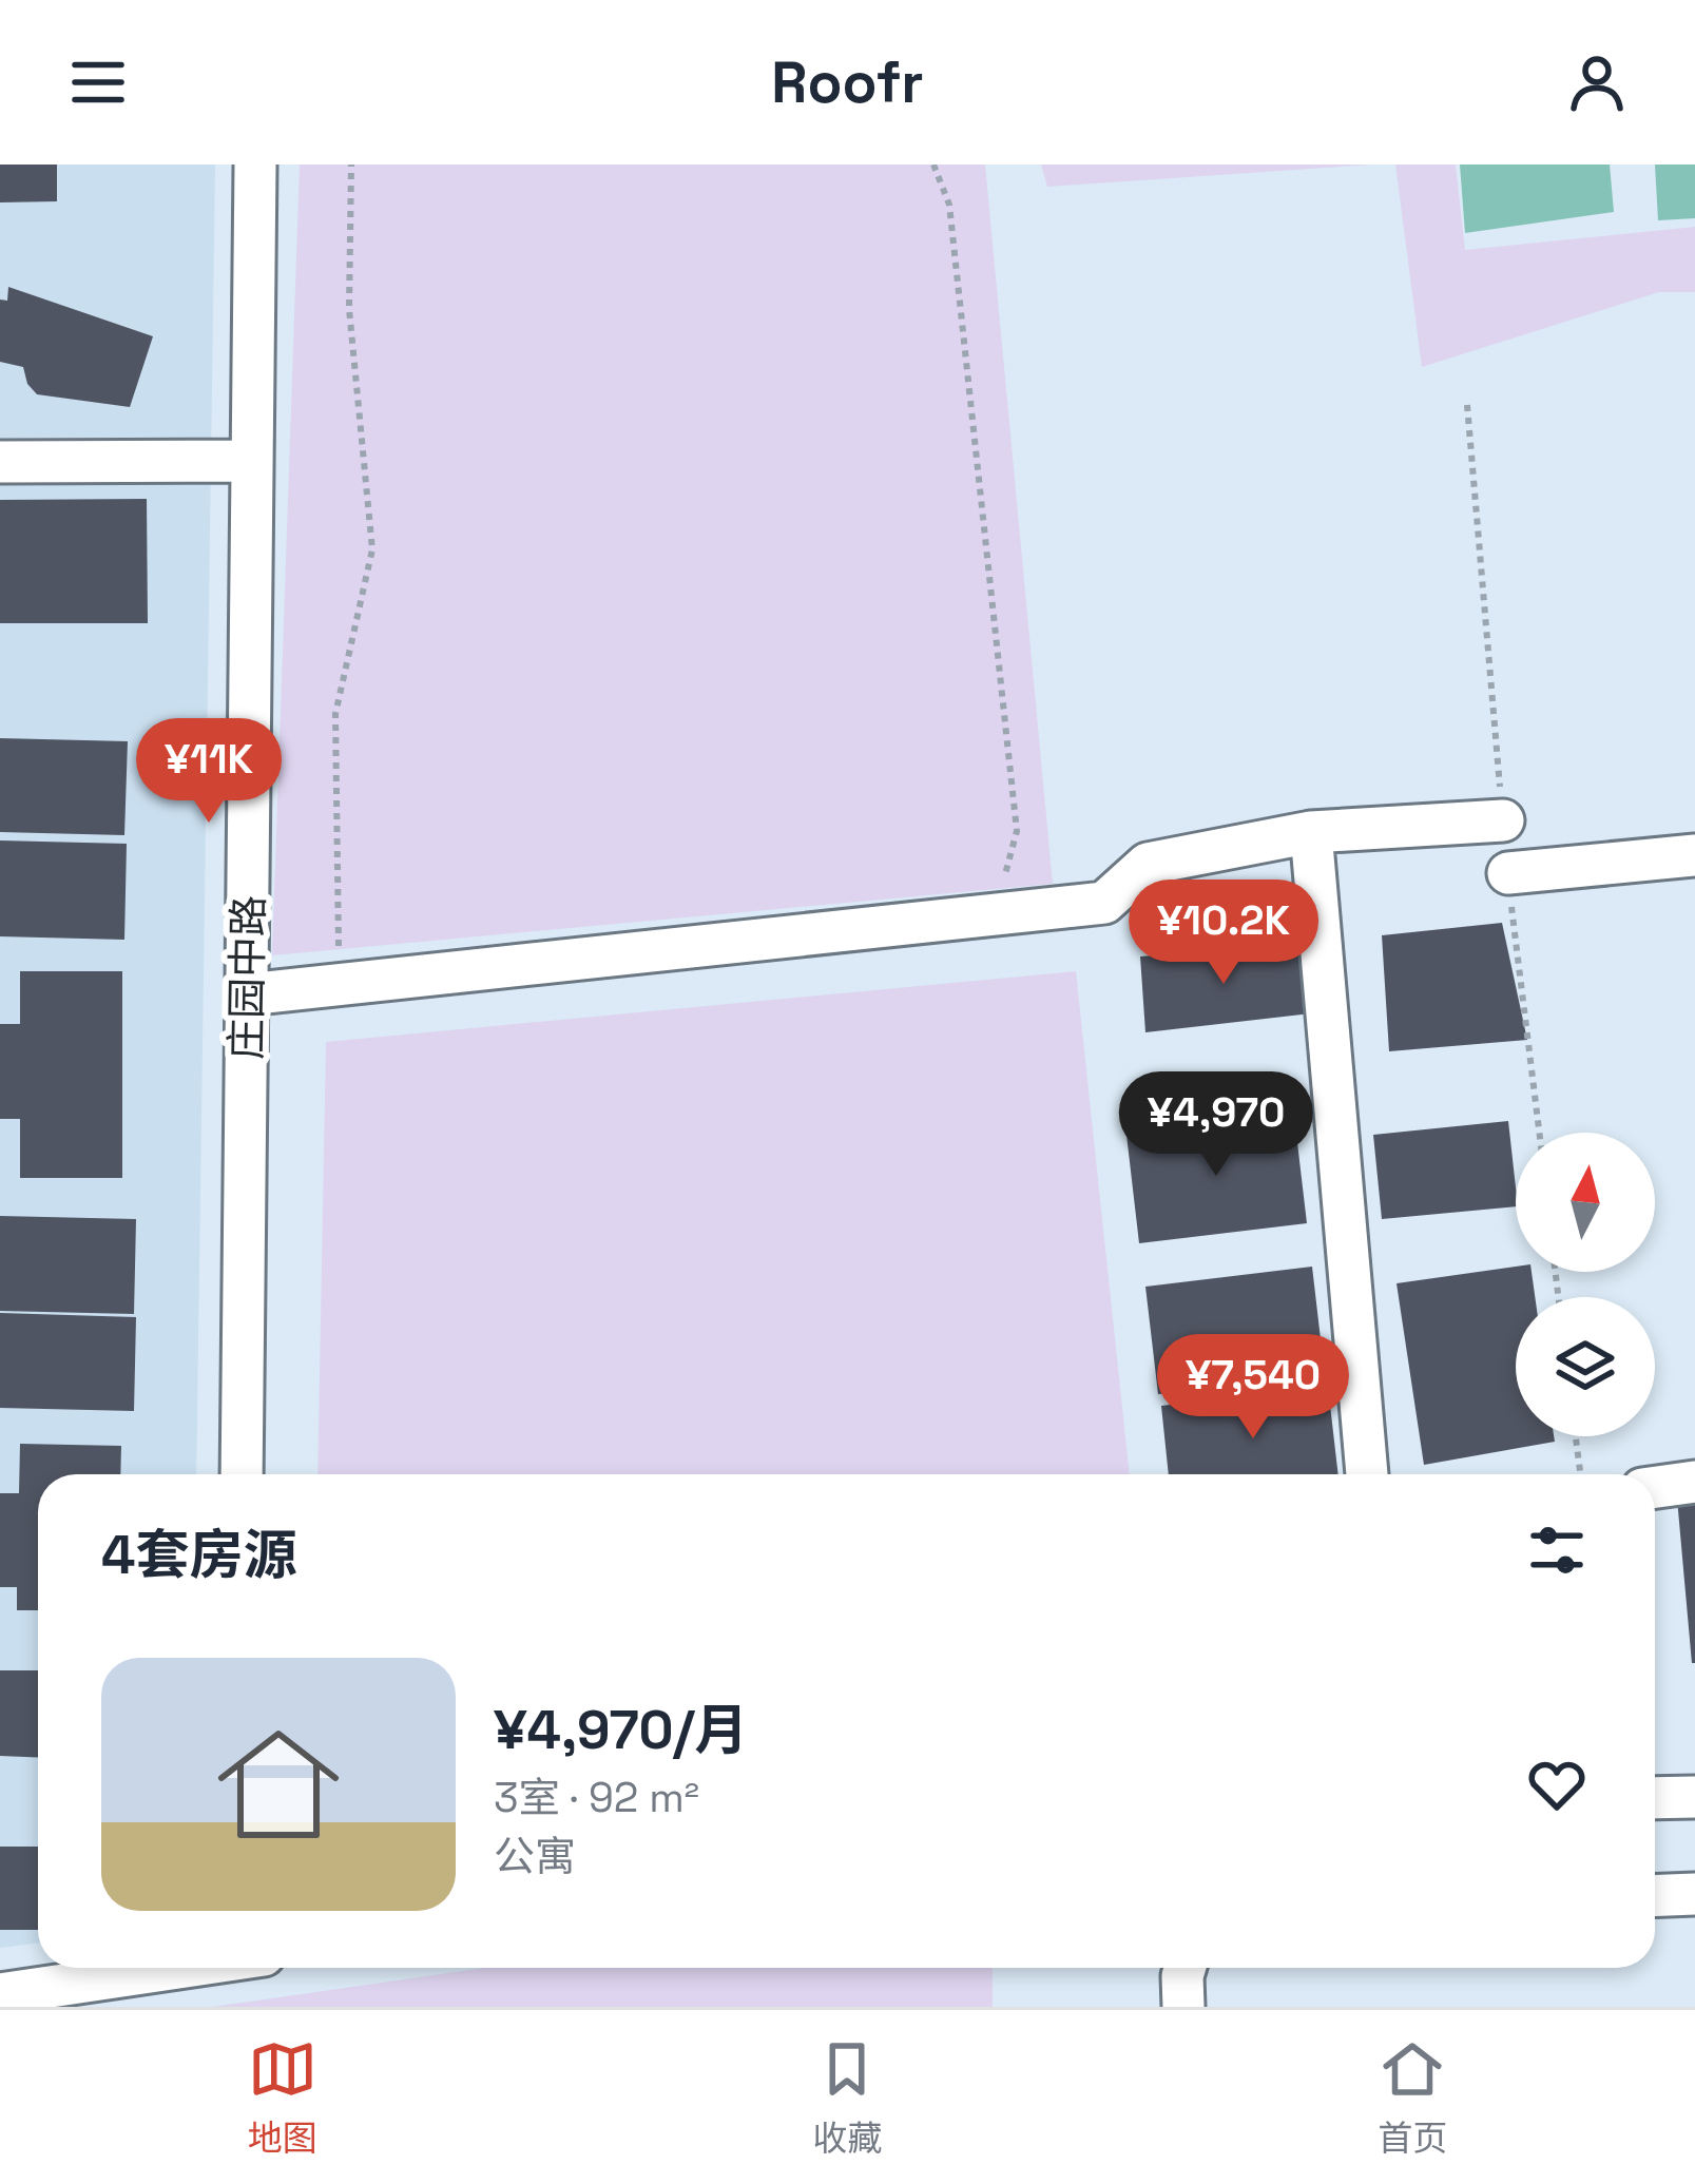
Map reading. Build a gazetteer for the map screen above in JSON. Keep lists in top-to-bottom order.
{
  "streets": {
    "street": ["庄园中路"]
  },
  "north": "top",
  "page": {
    "header": "Roofr",
    "price": [
      "¥11K",
      "¥10.2K",
      "¥4,970",
      "¥7,540"
    ],
    "heading": "4套房源",
    "list": [
      {
        "name": "¥4,970/月",
        "note": "3室 · 92 m² · 公寓"
      }
    ],
    "tabs": ["地图", "收藏", "首页"]
  }
}
